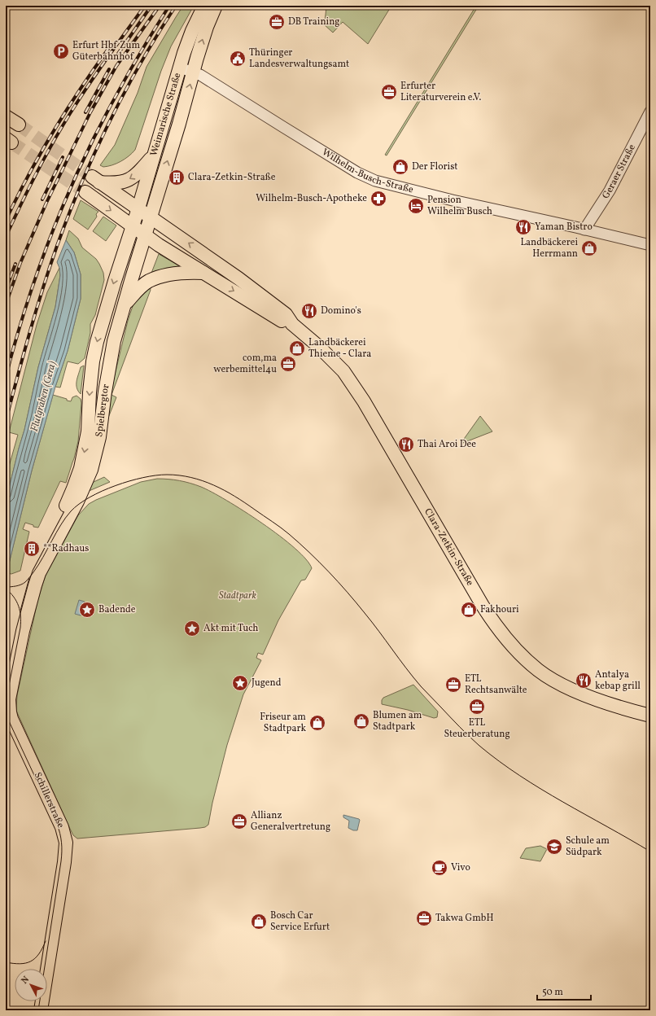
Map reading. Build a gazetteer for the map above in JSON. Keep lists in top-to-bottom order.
{
  "streets": {
    "main road": [
      "Weimarische Straße",
      "Spielbergtor",
      "Clara-Zetkin-Straße",
      "Schillerstraße"
    ],
    "street": ["Wilhelm-Busch-Straße", "Geraer Straße"]
  },
  "crossings": [
    ["Weimarische Straße", "Wilhelm-Busch-Straße"],
    ["Weimarische Straße", "Spielbergtor"],
    ["Weimarische Straße", "Clara-Zetkin-Straße"],
    ["Wilhelm-Busch-Straße", "Geraer Straße"],
    ["Spielbergtor", "Clara-Zetkin-Straße"],
    ["Spielbergtor", "Schillerstraße"]
  ],
  "water": ["Flutgraben (Gera)"],
  "parks": ["Stadtpark"],
  "places": {
    "office": [
      "DB Training",
      "Erfurter Literaturverein e.V.",
      "com,ma werbemittel4u",
      "ETL Rechtsanwälte",
      "ETL Steuerberatung",
      "Allianz Generalvertretung",
      "Takwa GmbH"
    ],
    "parking": ["Erfurt Hbf Zum Güterbahnhof"],
    "public building": ["Thüringer Landesverwaltungsamt"],
    "shop": [
      "Der Florist",
      "Landbäckerei Herrmann",
      "Landbäckerei Thieme - Clara",
      "Fakhouri",
      "Blumen am Stadtpark",
      "Friseur am Stadtpark",
      "Bosch Car Service Erfurt"
    ],
    "building": ["Clara-Zetkin-Straße", "**Radhaus"],
    "pharmacy": ["Wilhelm-Busch-Apotheke"],
    "hotel": ["Pension Wilhelm Busch"],
    "restaurant": [
      "Yaman Bistro",
      "Domino's",
      "Thai Aroi Dee",
      "Antalya kebap grill"
    ],
    "place": ["Badende", "Akt mit Tuch", "Jugend"],
    "school or university": ["Schule am Südpark"],
    "cafe": ["Vivo"]
  },
  "scale_bar": "50 m",
  "north": "top left"
}
